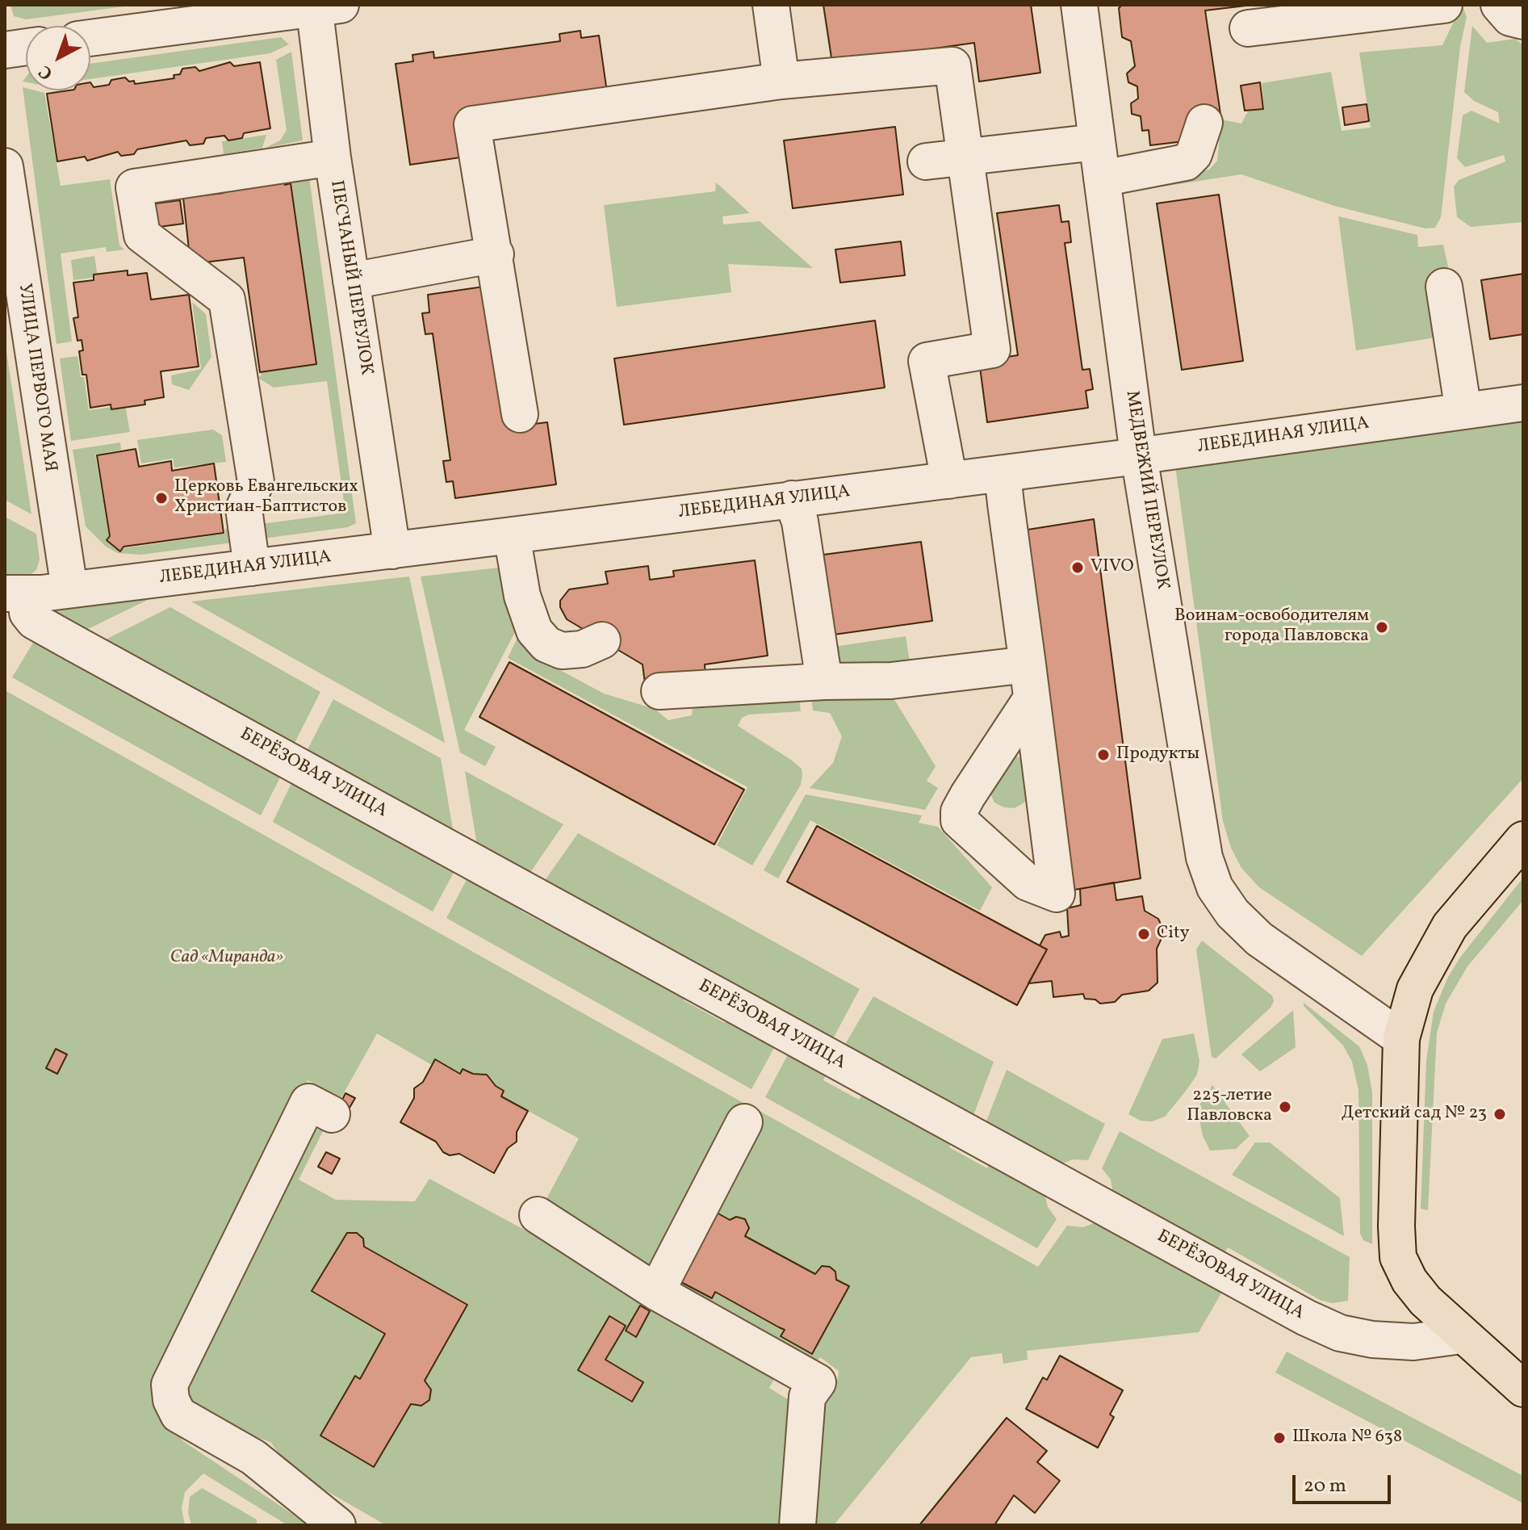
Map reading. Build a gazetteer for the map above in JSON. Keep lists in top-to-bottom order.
{
  "streets": {
    "street": [
      "ПЕСЧАНЫЙ ПЕРЕУЛОК",
      "УЛИЦА ПЕРВОГО МАЯ",
      "ЛЕБЕДИНАЯ УЛИЦА",
      "МЕДВЕЖИЙ ПЕРЕУЛОК",
      "БЕРЁЗОВАЯ УЛИЦА"
    ]
  },
  "crossings": [
    ["ПЕСЧАНЫЙ ПЕРЕУЛОК", "ЛЕБЕДИНАЯ УЛИЦА"],
    ["УЛИЦА ПЕРВОГО МАЯ", "ЛЕБЕДИНАЯ УЛИЦА"],
    ["ЛЕБЕДИНАЯ УЛИЦА", "МЕДВЕЖИЙ ПЕРЕУЛОК"],
    ["ЛЕБЕДИНАЯ УЛИЦА", "БЕРЁЗОВАЯ УЛИЦА"]
  ],
  "parks": ["Сад «Миранда»"],
  "places": [
    "Церковь Евангельских Христиан-Баптистов",
    "VIVO",
    "Воинам-освободителям города Павловска",
    "Продукты",
    "City",
    "225-летие Павловска",
    "Детский сад № 23",
    "Школа № 638"
  ],
  "scale_bar": "20 m",
  "north": "bottom left"
}
